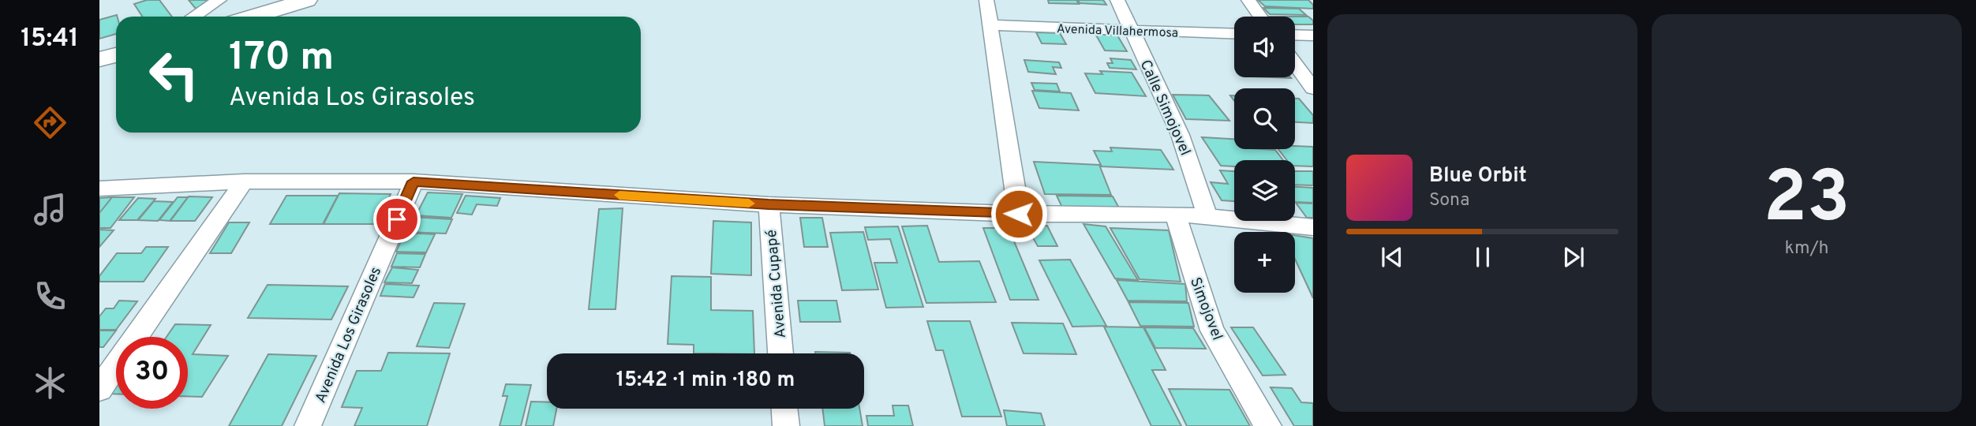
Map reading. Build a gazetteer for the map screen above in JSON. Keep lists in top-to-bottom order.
{
  "streets": {
    "street": [
      "Avenida Villahermosa",
      "Calle Simojovel",
      "Avenida Cupapé",
      "Simojovel",
      "Avenida Los Girasoles"
    ]
  },
  "crossings": [
    ["Avenida Villahermosa", "Calle Simojovel"]
  ],
  "page": {
    "tabs": "15:41",
    "tile": ["23", "km/h"],
    "map_buttons": "+",
    "turn": ["170 m", "Avenida Los Girasoles"],
    "song": ["Blue Orbit", "Sona"],
    "limit": "30",
    "trip": "15:42 · 1 min · 180 m"
  }
}
